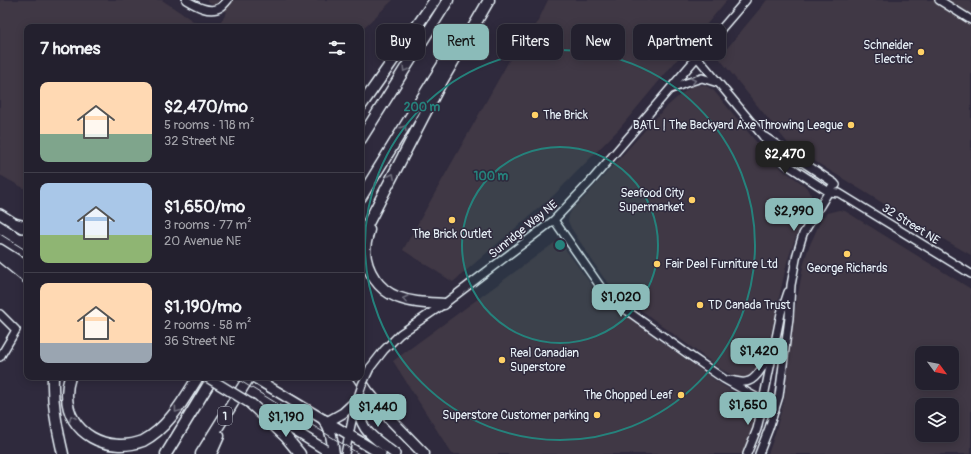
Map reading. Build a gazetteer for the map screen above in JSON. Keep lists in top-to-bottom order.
{
  "streets": {
    "highway": ["1"],
    "street": ["32 Street NE", "Sunridge Way NE"]
  },
  "places": [
    "Schneider Electric",
    "The Brick",
    "BATL | The Backyard Axe Throwing League",
    "Seafood City Supermarket",
    "The Brick Outlet",
    "George Richards",
    "Fair Deal Furniture Ltd",
    "TD Canada Trust",
    "Real Canadian Superstore",
    "The Chopped Leaf",
    "Superstore Customer parking"
  ],
  "north": "bottom right",
  "page": {
    "chip": [
      "Buy",
      "Rent",
      "Filters",
      "New",
      "Apartment"
    ],
    "heading": "7 homes",
    "list": [
      {
        "name": "$2,470/mo",
        "note": "5 rooms · 118 m² · 32 Street NE"
      },
      {
        "name": "$1,650/mo",
        "note": "3 rooms · 77 m² · 20 Avenue NE"
      },
      {
        "name": "$1,190/mo",
        "note": "2 rooms · 58 m² · 36 Street NE"
      }
    ],
    "price": [
      "$2,470",
      "$2,990",
      "$1,020",
      "$1,420",
      "$1,650",
      "$1,440",
      "$1,190"
    ]
  },
  "rings": ["200 m", "100 m"]
}
